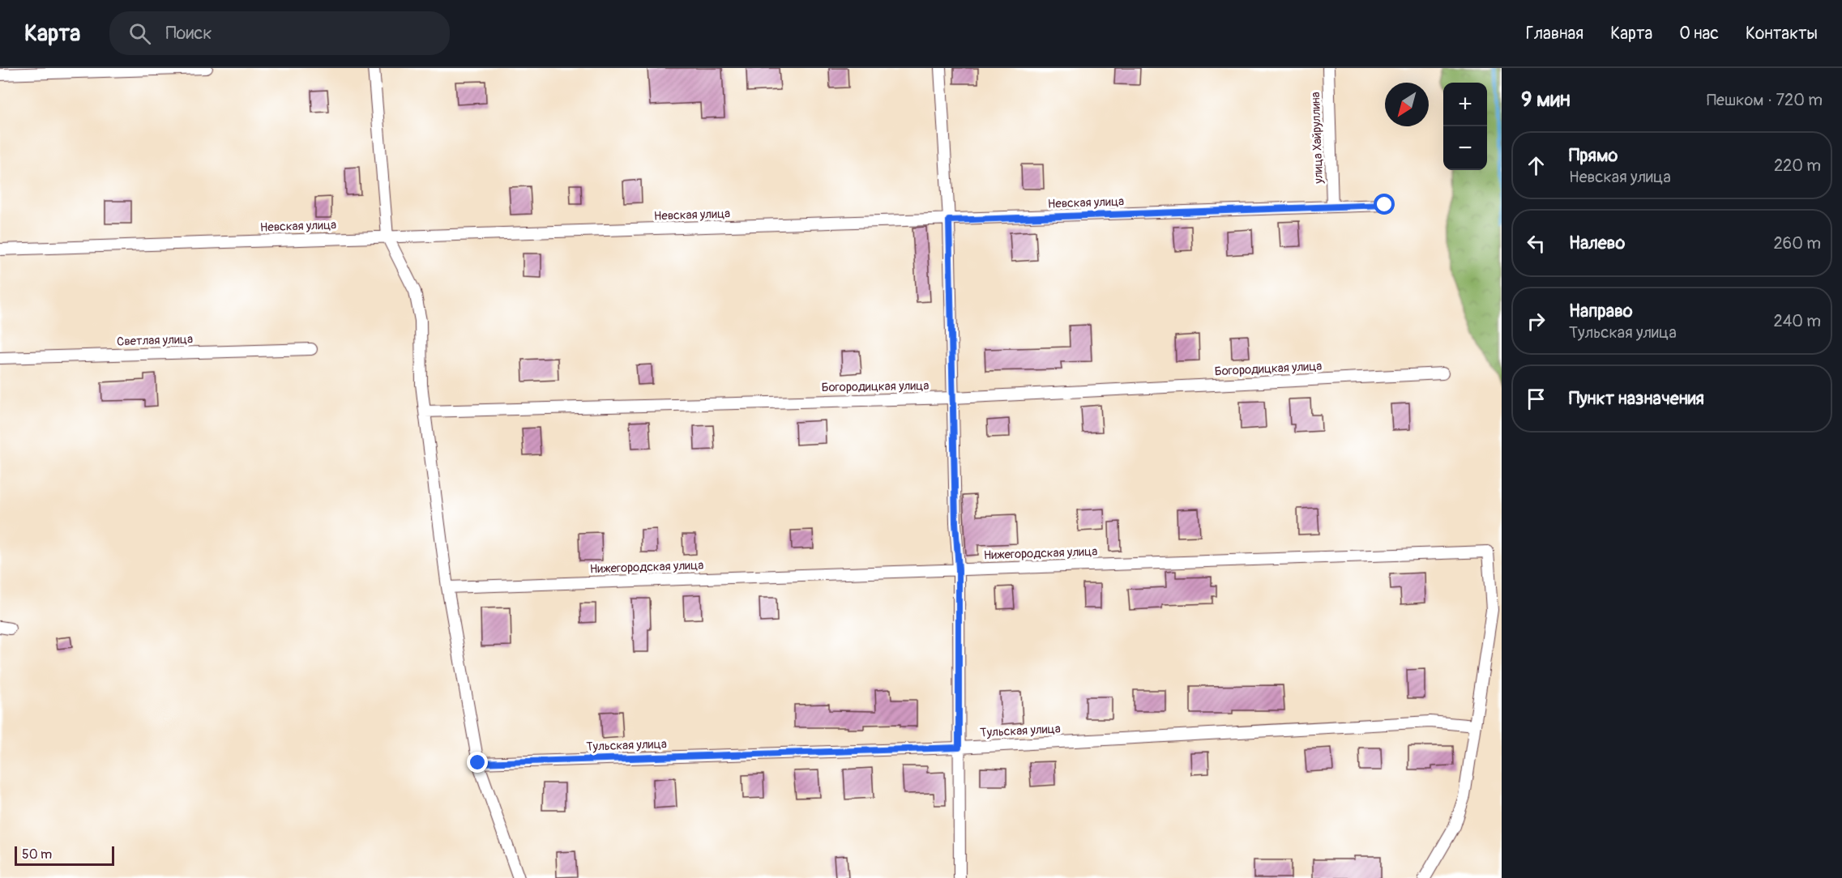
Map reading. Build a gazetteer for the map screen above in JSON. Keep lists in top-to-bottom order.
{
  "streets": {
    "street": [
      "улица Хайруллина",
      "Невская улица",
      "Светлая улица",
      "Богородицкая улица",
      "Нижегородская улица",
      "Тульская улица"
    ]
  },
  "crossings": [
    ["улица Хайруллина", "Невская улица"],
    ["Нижегородская улица", "Тульская улица"]
  ],
  "scale_bar": "50 m",
  "north": "bottom left",
  "page": {
    "header": "Карта",
    "search": "Поиск",
    "nav": [
      "Главная",
      "Карта",
      "О нас",
      "Контакты"
    ],
    "heading": ["9 мин", "Пешком · 720 m"],
    "map_buttons": ["+", "−"],
    "list": [
      ["Прямо", "Невская улица", "220 m"],
      ["Налево", "260 m"],
      ["Направо", "Тульская улица", "240 m"],
      "Пункт назначения"
    ],
    "scale": "50 m"
  }
}
